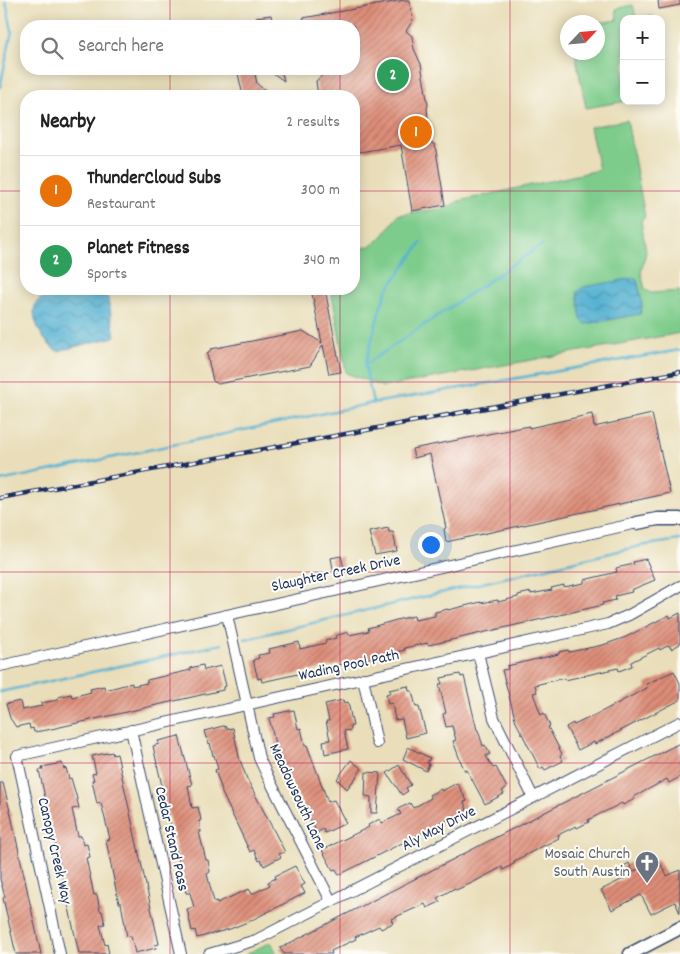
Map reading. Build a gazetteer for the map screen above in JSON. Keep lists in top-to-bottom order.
{
  "streets": {
    "street": [
      "Slaughter Creek Drive",
      "Wading Pool Path",
      "Meadowsouth Lane",
      "Aly May Drive",
      "Cedar Stand Pass",
      "Canopy Creek Way"
    ]
  },
  "crossings": [
    ["Slaughter Creek Drive", "Meadowsouth Lane"],
    ["Wading Pool Path", "Meadowsouth Lane"],
    ["Wading Pool Path", "Cedar Stand Pass"],
    ["Wading Pool Path", "Canopy Creek Way"],
    ["Meadowsouth Lane", "Aly May Drive"]
  ],
  "places": {
    "church": ["Mosaic Church South Austin"]
  },
  "north": "top right",
  "page": {
    "map_buttons": ["+", "−"],
    "search": "Search here",
    "pins": ["2", "1"],
    "heading": ["Nearby", "2 results"],
    "list": [
      {
        "mark": "1",
        "name": "ThunderCloud Subs",
        "note": "Restaurant",
        "value": "300 m"
      },
      {
        "mark": "2",
        "name": "Planet Fitness",
        "note": "Sports",
        "value": "340 m"
      }
    ]
  }
}
